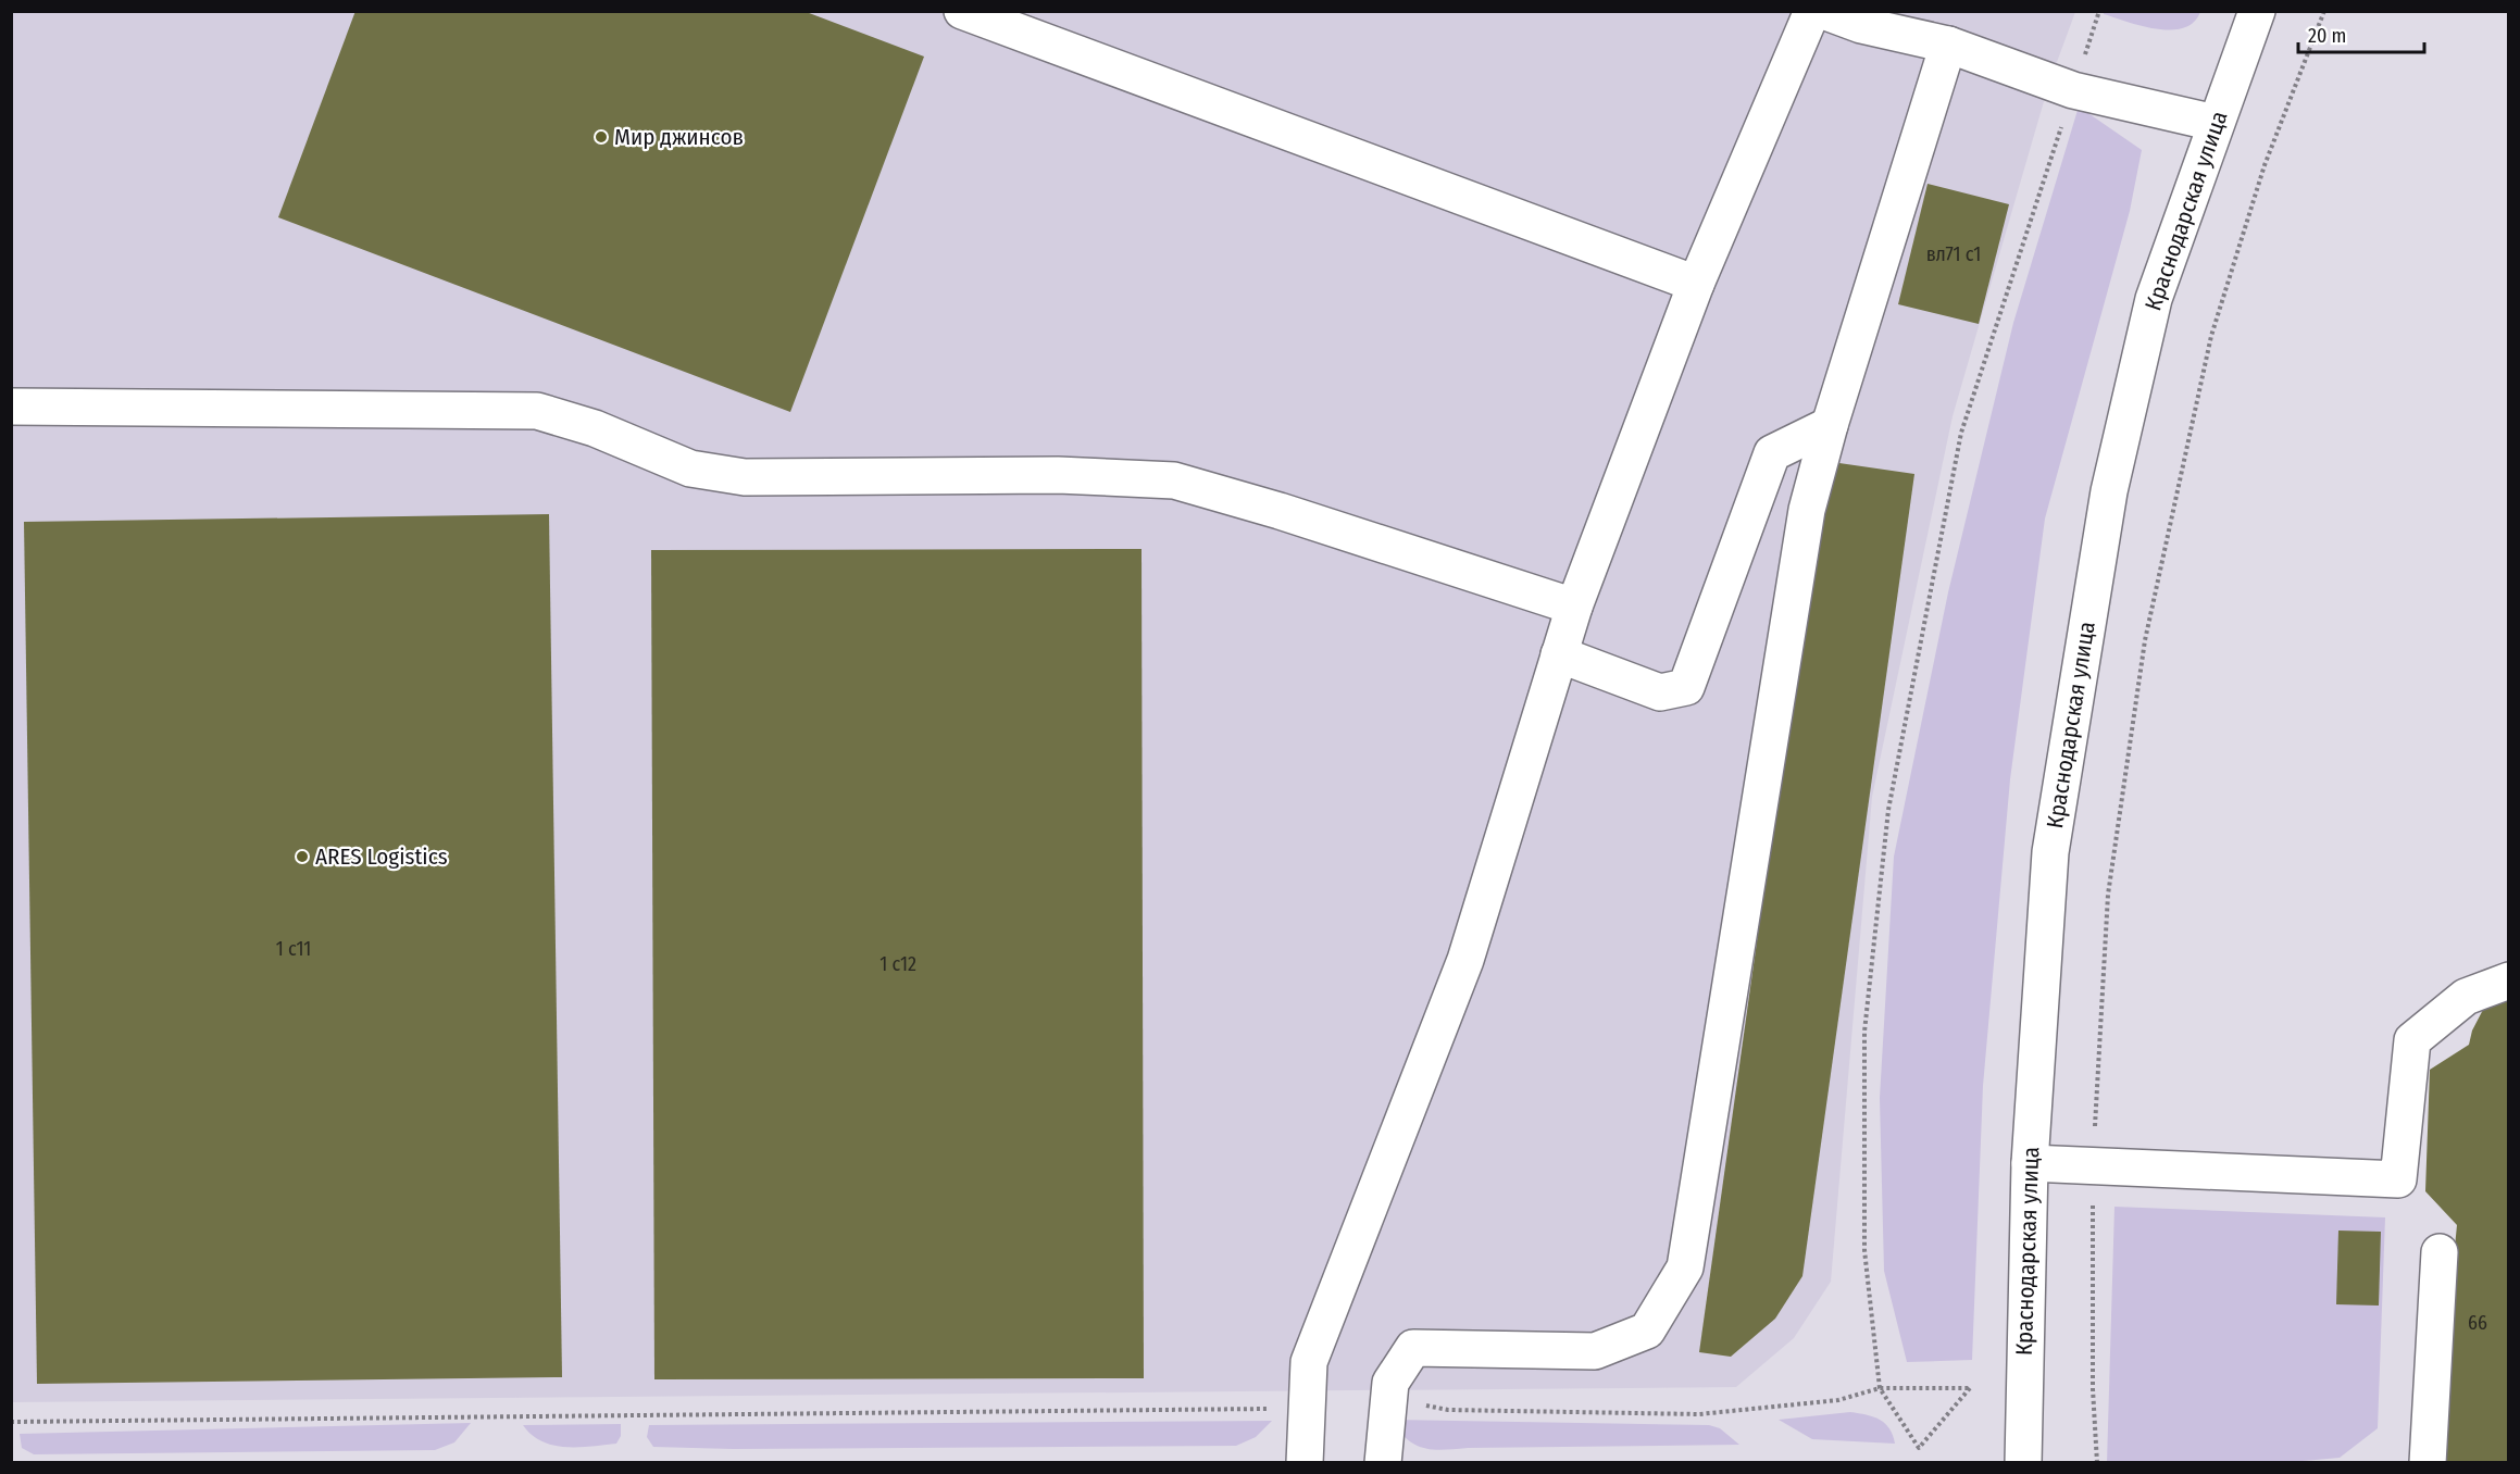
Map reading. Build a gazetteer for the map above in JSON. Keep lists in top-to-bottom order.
{
  "streets": {
    "street": ["Краснодарская улица"]
  },
  "places": ["Мир джинсов", "ARES Logistics"],
  "house_numbers": [
    "вл71 с1",
    "1 с11",
    "1 с12",
    "66"
  ],
  "scale_bar": "20 m"
}
